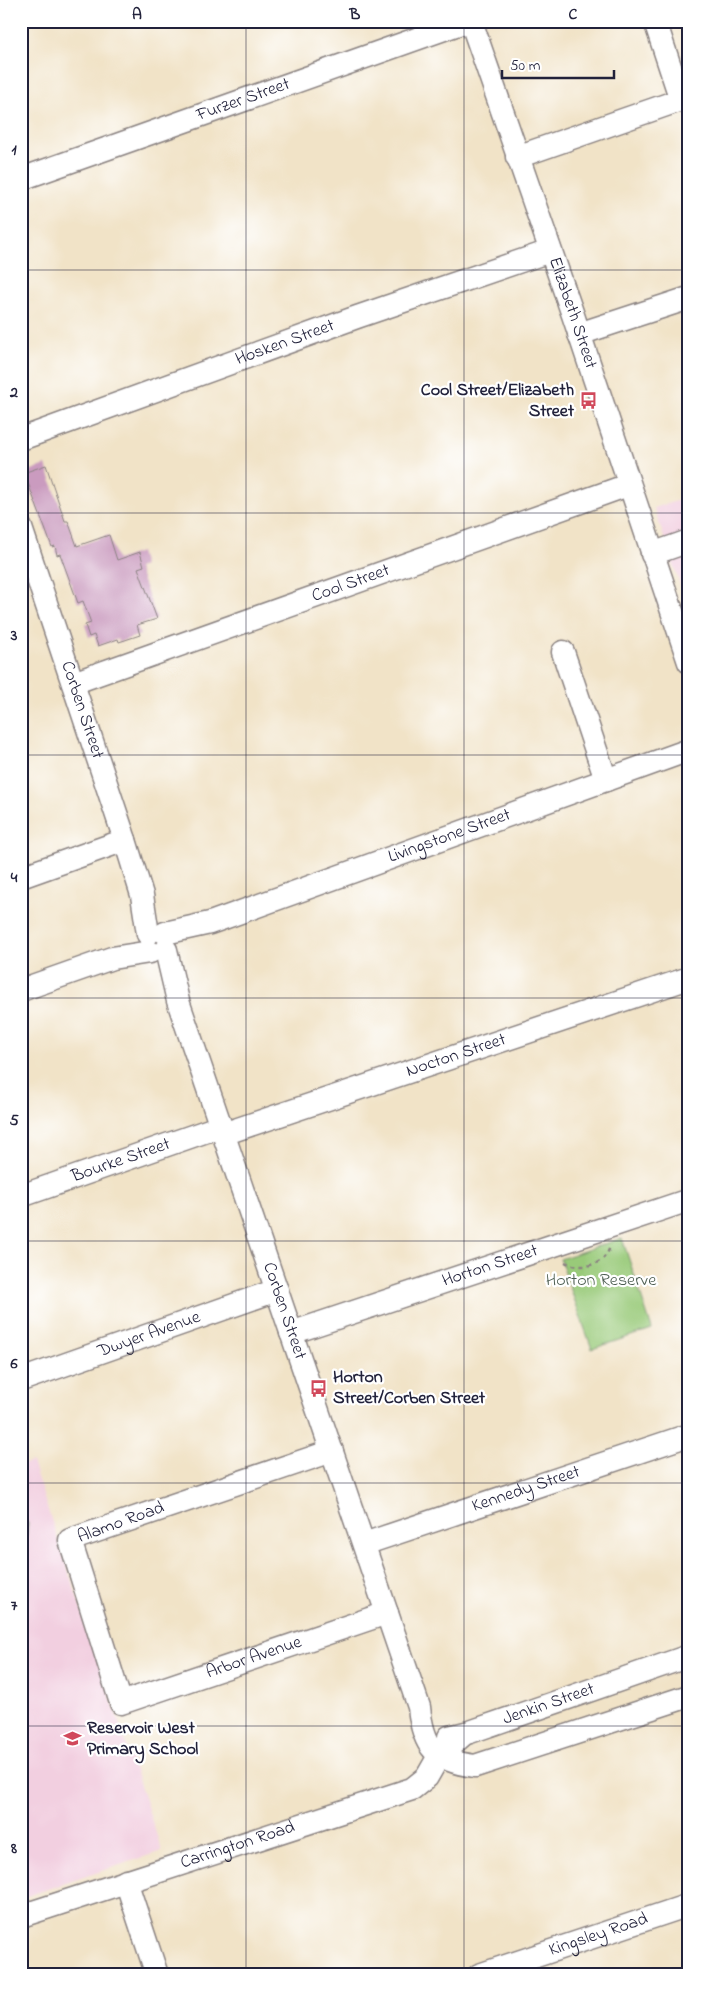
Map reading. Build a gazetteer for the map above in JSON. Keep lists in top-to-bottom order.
{
  "streets": {
    "street": [
      "Furzer Street",
      "Elizabeth Street",
      "Hosken Street",
      "Cool Street",
      "Corben Street",
      "Livingstone Street",
      "Nocton Street",
      "Bourke Street",
      "Horton Street",
      "Dwyer Avenue",
      "Kennedy Street",
      "Alamo Road",
      "Arbor Avenue",
      "Jenkin Street",
      "Carrington Road",
      "Kingsley Road"
    ]
  },
  "crossings": [
    ["Elizabeth Street", "Hosken Street"],
    ["Elizabeth Street", "Cool Street"],
    ["Cool Street", "Corben Street"],
    ["Corben Street", "Livingstone Street"],
    ["Corben Street", "Nocton Street"],
    ["Corben Street", "Bourke Street"],
    ["Corben Street", "Horton Street"],
    ["Corben Street", "Dwyer Avenue"],
    ["Corben Street", "Kennedy Street"],
    ["Corben Street", "Alamo Road"],
    ["Corben Street", "Arbor Avenue"],
    ["Corben Street", "Jenkin Street"],
    ["Nocton Street", "Bourke Street"],
    ["Alamo Road", "Arbor Avenue"],
    ["Jenkin Street", "Carrington Road"]
  ],
  "parks": ["Horton Reserve"],
  "places": {
    "bus stop": ["Cool Street/Elizabeth Street", "Horton Street/Corben Street"],
    "school or university": ["Reservoir West Primary School"]
  },
  "scale_bar": "50 m",
  "grid": {
    "columns": ["A", "B", "C"],
    "rows": [
      "1",
      "2",
      "3",
      "4",
      "5",
      "6",
      "7",
      "8"
    ]
  }
}
